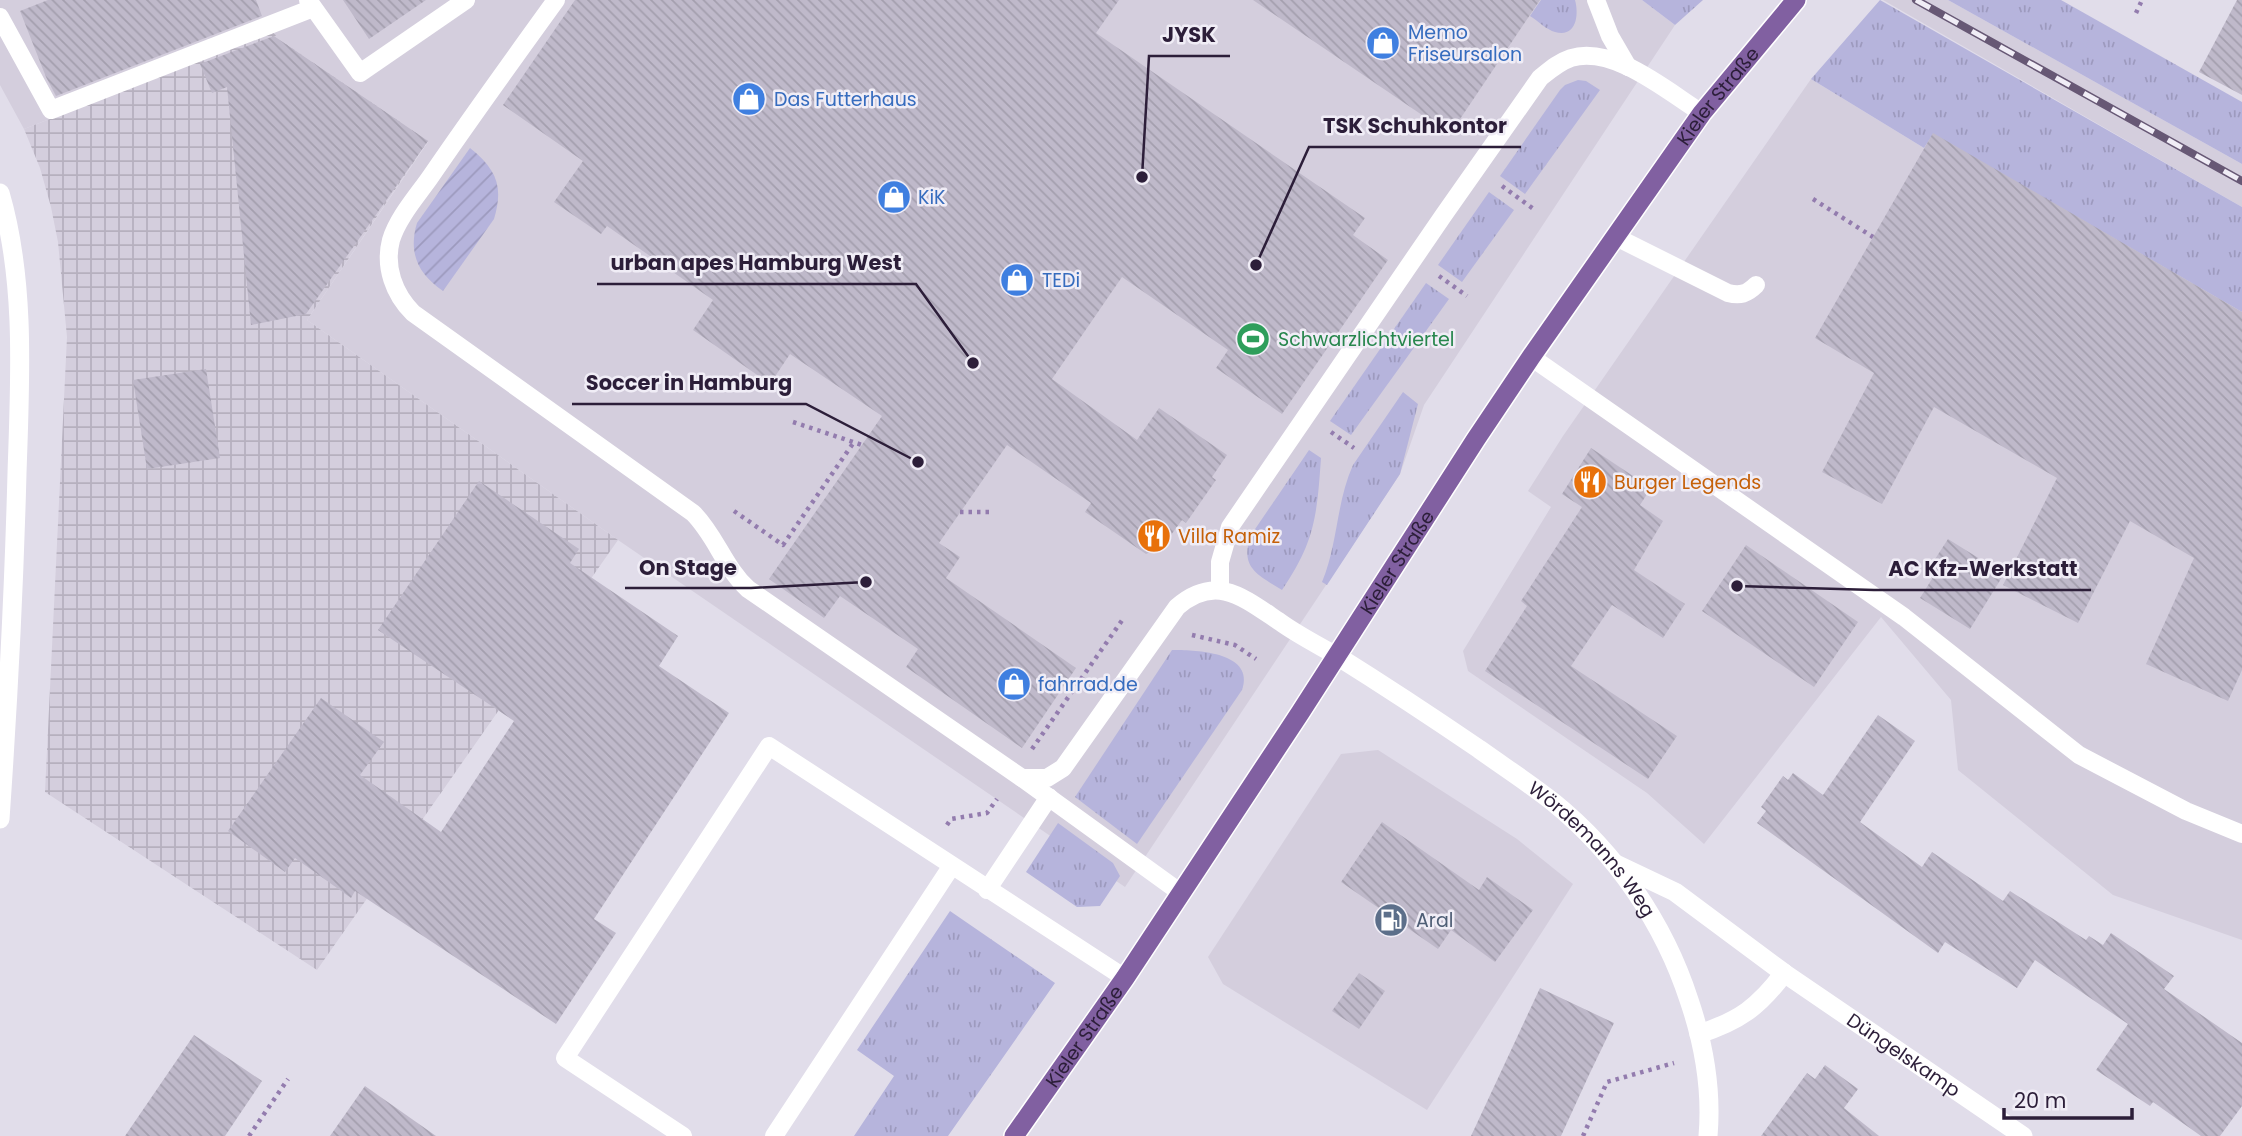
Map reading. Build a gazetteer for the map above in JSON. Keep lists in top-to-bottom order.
{
  "streets": {
    "main road": ["Kieler Straße"],
    "street": ["Wördemanns Weg", "Düngelskamp"]
  },
  "crossings": [
    ["Kieler Straße", "Wördemanns Weg"],
    ["Wördemanns Weg", "Düngelskamp"]
  ],
  "places": {
    "shop": [
      "Memo Friseursalon",
      "Das Futterhaus",
      "KiK",
      "TEDi",
      "fahrrad.de"
    ],
    "other": [
      "JYSK",
      "TSK Schuhkontor",
      "urban apes Hamburg West",
      "Soccer in Hamburg",
      "On Stage",
      "AC Kfz-Werkstatt"
    ],
    "sports": ["Schwarzlichtviertel"],
    "restaurant": ["Burger Legends", "Villa Ramiz"],
    "fuel station": ["Aral"]
  },
  "scale_bar": "20 m"
}
